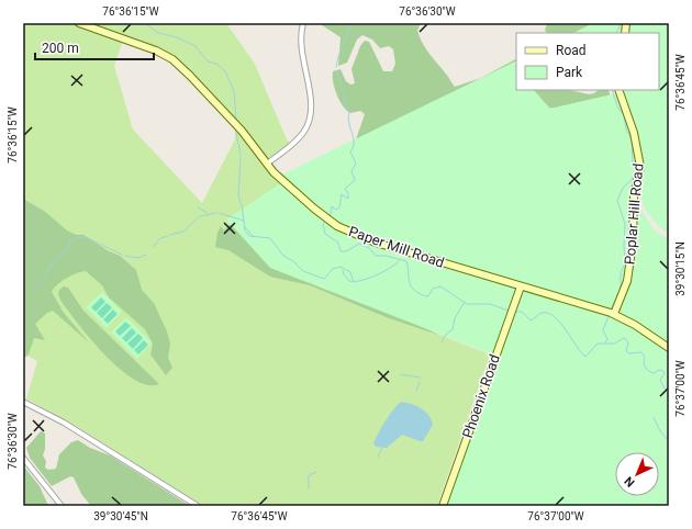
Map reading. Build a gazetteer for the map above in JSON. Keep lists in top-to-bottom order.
{
  "streets": {
    "main road": ["Poplar Hill Road", "Paper Mill Road", "Phoenix Road"]
  },
  "crossings": [
    ["Poplar Hill Road", "Paper Mill Road"],
    ["Paper Mill Road", "Phoenix Road"]
  ],
  "legend": ["Road", "Park"],
  "scale_bar": "200 m",
  "north": "bottom left",
  "coordinates": [
    "76°36'15\"W",
    "76°36'30\"W",
    "76°36'45\"W",
    "39°30'15\"N",
    "76°37'00\"W",
    "39°30'45\"N"
  ]
}
